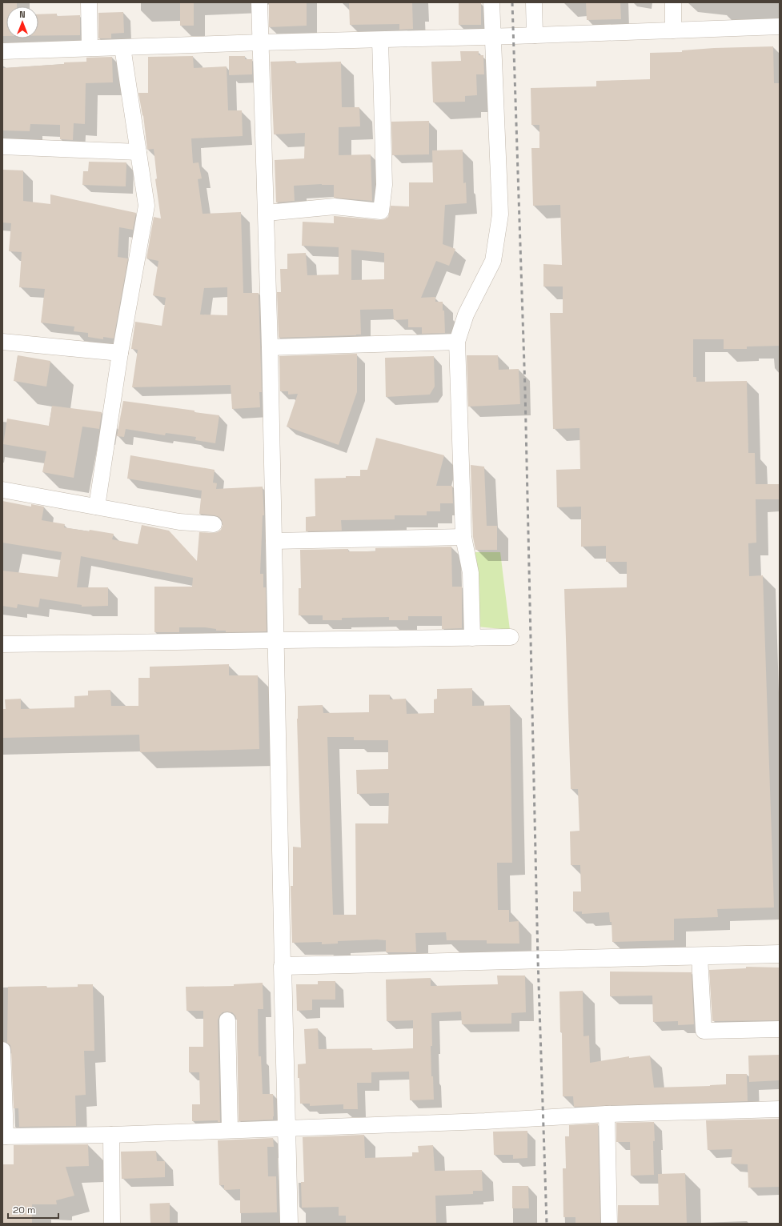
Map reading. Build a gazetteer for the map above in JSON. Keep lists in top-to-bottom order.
{
  "scale_bar": "20 m",
  "north": "top"
}
